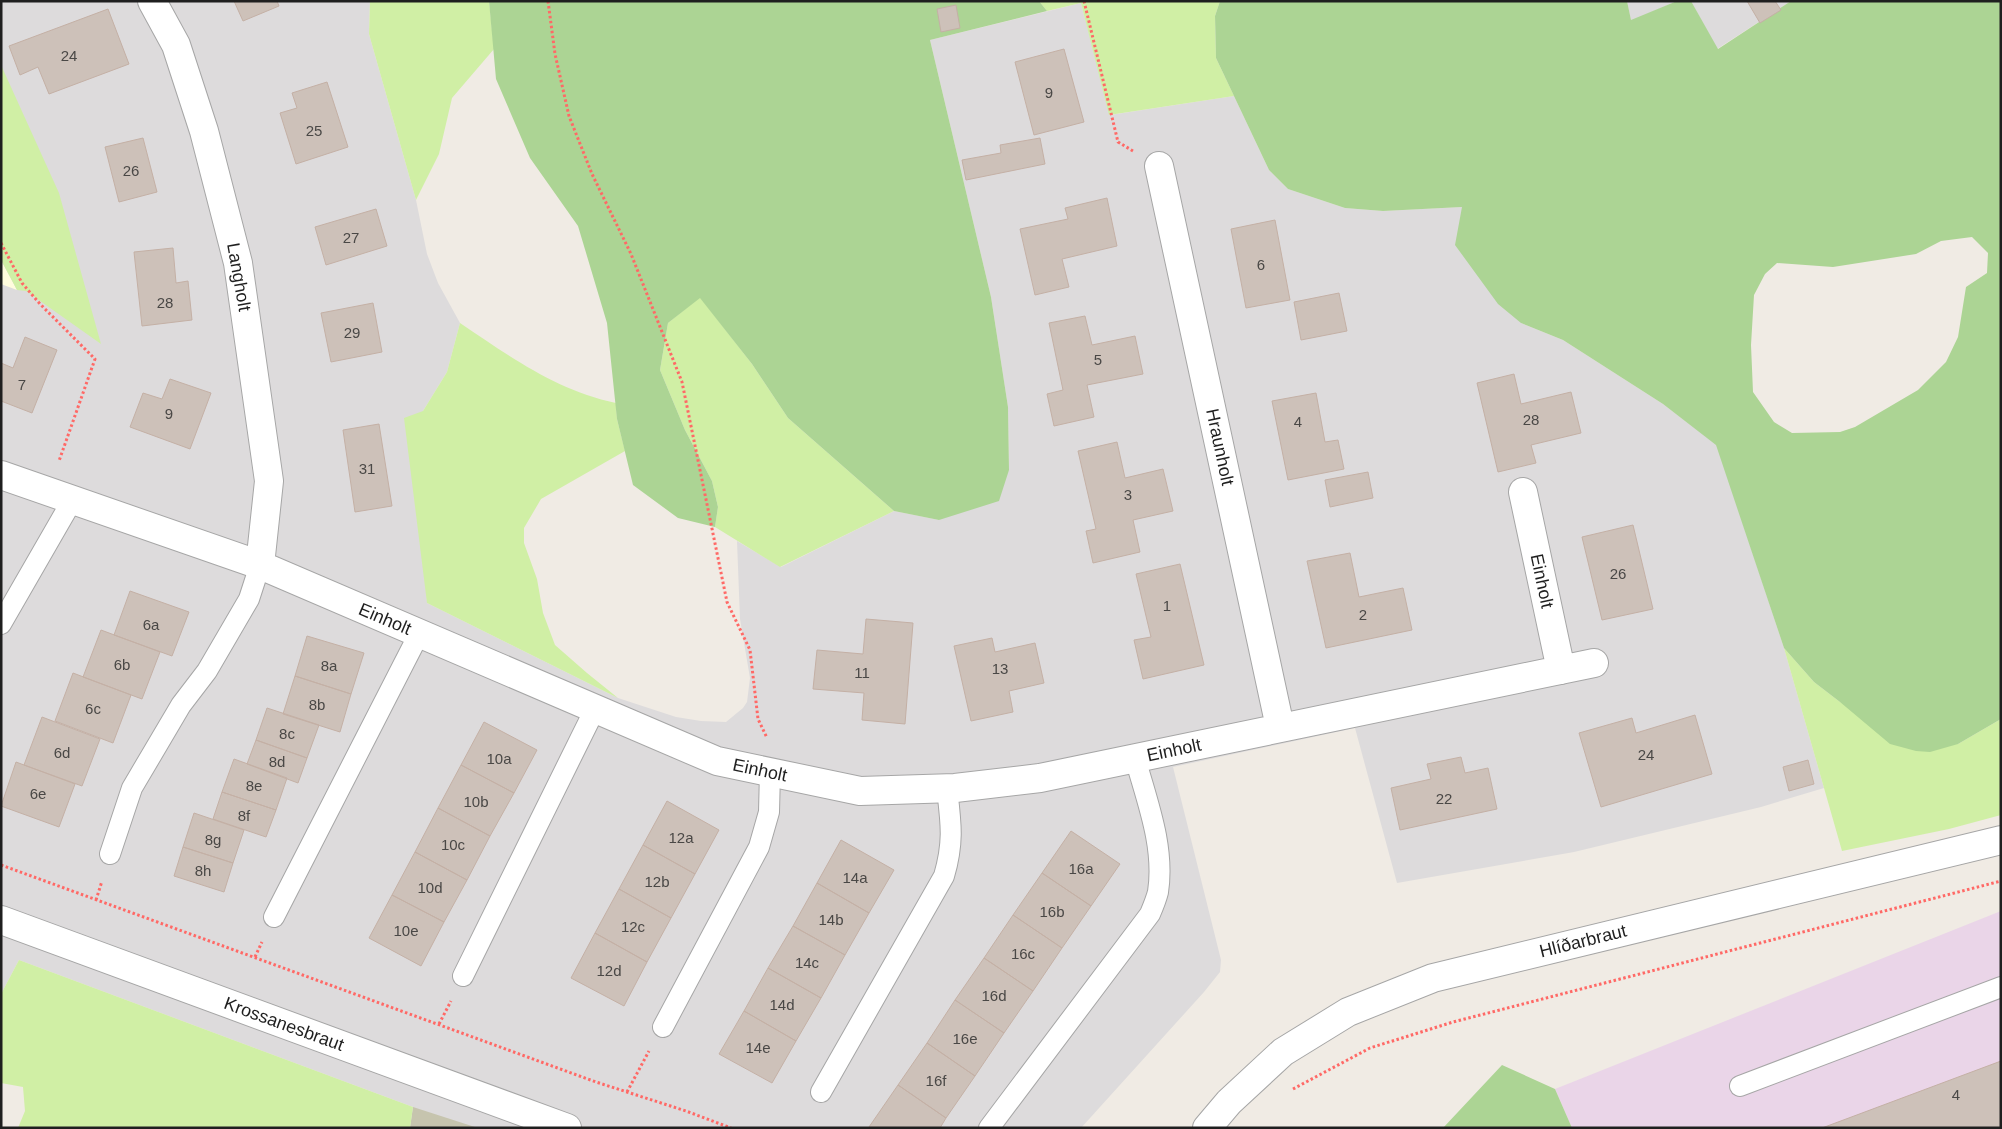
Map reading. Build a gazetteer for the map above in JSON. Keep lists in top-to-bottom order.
{
  "streets": {
    "street": [
      "Langholt",
      "Hraunholt",
      "Einholt",
      "Hlíðarbraut",
      "Krossanesbraut"
    ]
  },
  "crossings": [
    ["Langholt", "Einholt"],
    ["Hraunholt", "Einholt"]
  ],
  "house_numbers": [
    "24",
    "9",
    "25",
    "26",
    "27",
    "6",
    "28",
    "29",
    "5",
    "7",
    "9",
    "28",
    "4",
    "31",
    "3",
    "26",
    "1",
    "2",
    "6a",
    "6b",
    "8a",
    "13",
    "11",
    "8b",
    "6c",
    "8c",
    "6d",
    "24",
    "10a",
    "8d",
    "8e",
    "6e",
    "22",
    "10b",
    "8f",
    "12a",
    "8g",
    "10c",
    "16a",
    "8h",
    "14a",
    "12b",
    "10d",
    "16b",
    "14b",
    "12c",
    "10e",
    "16c",
    "14c",
    "12d",
    "16d",
    "14d",
    "16e",
    "14e",
    "16f",
    "4"
  ]
}
